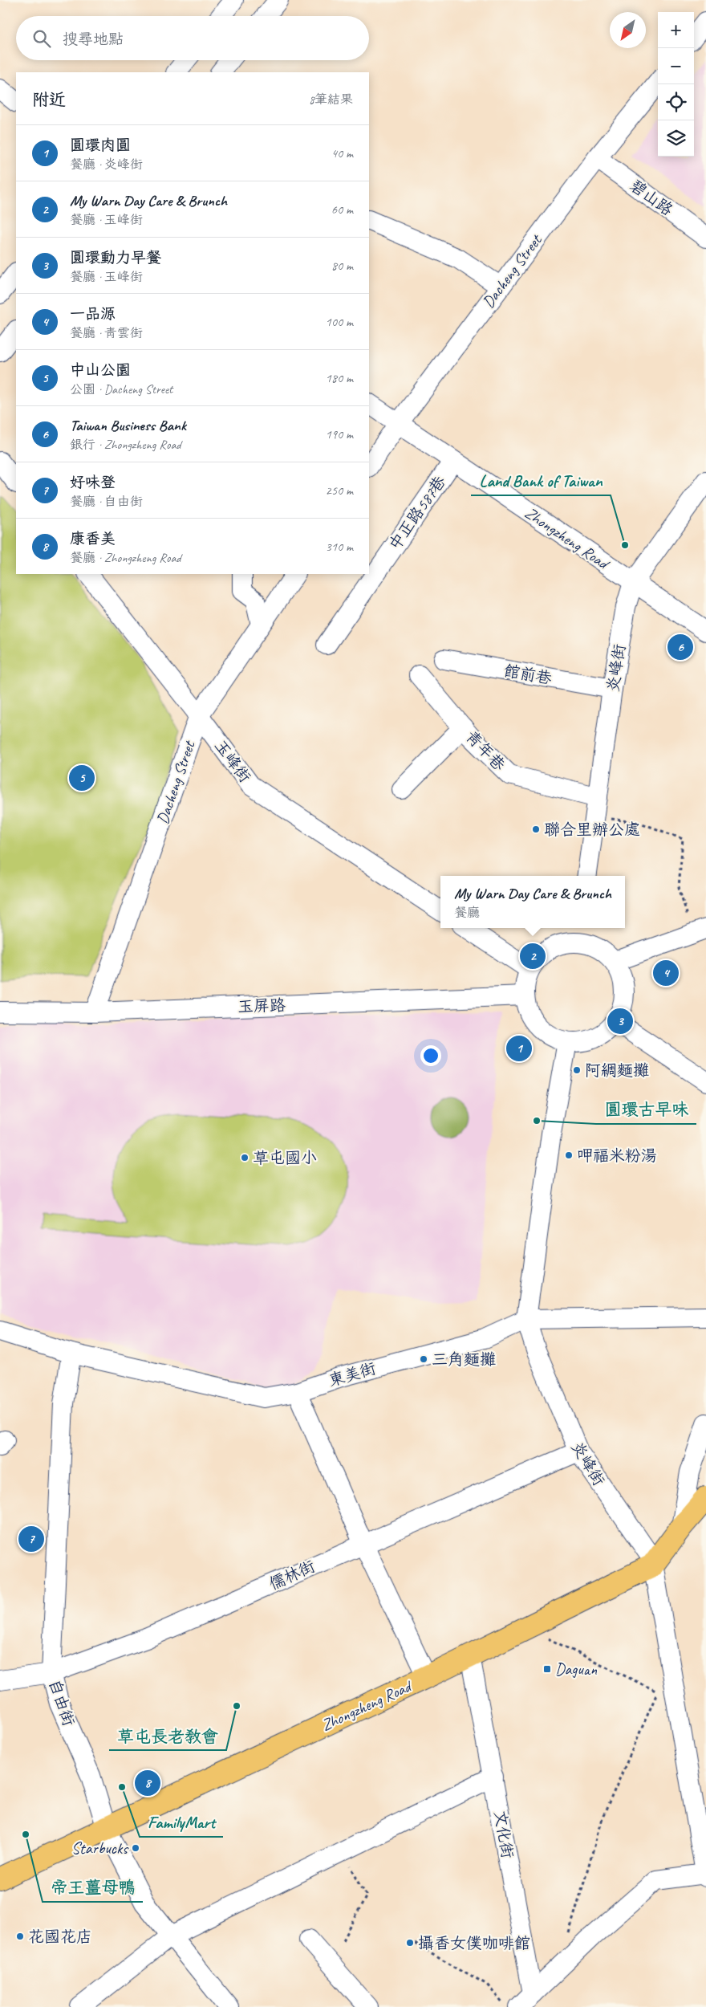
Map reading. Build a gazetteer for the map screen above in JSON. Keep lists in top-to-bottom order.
{
  "streets": {
    "main road": ["Zhongzheng Road"],
    "street": [
      "碧山路",
      "Dacheng Street",
      "中正路587巷",
      "炎峰街",
      "館前巷",
      "青年巷",
      "玉峰街",
      "玉屏路",
      "東美街",
      "儒林街",
      "自由街",
      "文化街"
    ]
  },
  "crossings": [
    ["碧山路", "Dacheng Street"],
    ["Dacheng Street", "Zhongzheng Road"],
    ["Dacheng Street", "玉峰街"],
    ["Dacheng Street", "玉屏路"],
    ["中正路587巷", "Zhongzheng Road"],
    ["Zhongzheng Road", "炎峰街"],
    ["Zhongzheng Road", "自由街"],
    ["Zhongzheng Road", "文化街"],
    ["炎峰街", "館前巷"],
    ["炎峰街", "青年巷"],
    ["炎峰街", "玉屏路"],
    ["炎峰街", "東美街"],
    ["炎峰街", "儒林街"],
    ["東美街", "自由街"],
    ["儒林街", "自由街"]
  ],
  "places": {
    "other": [
      "Land Bank of Taiwan",
      "聯合里辦公處",
      "阿綢麵攤",
      "圓環古早味",
      "呷福米粉湯",
      "草屯國小",
      "三角麵攤",
      "草屯長老教會",
      "FamilyMart",
      "帝王薑母鴨",
      "Starbucks",
      "花國花店",
      "攝香女僕咖啡館"
    ],
    "transit": ["Daguan"]
  },
  "north": "bottom left",
  "page": {
    "map_buttons": ["+", "−"],
    "search": "搜尋地點",
    "heading": ["附近", "8筆結果"],
    "list": [
      {
        "mark": "1",
        "name": "圓環肉圓",
        "note": "餐廳 · 炎峰街",
        "value": "40 m"
      },
      {
        "mark": "2",
        "name": "My Warn Day Care & Brunch",
        "note": "餐廳 · 玉峰街",
        "value": "60 m"
      },
      {
        "mark": "3",
        "name": "圓環動力早餐",
        "note": "餐廳 · 玉峰街",
        "value": "80 m"
      },
      {
        "mark": "4",
        "name": "一品源",
        "note": "餐廳 · 青雲街",
        "value": "100 m"
      },
      {
        "mark": "5",
        "name": "中山公園",
        "note": "公園 · Dacheng Street",
        "value": "180 m"
      },
      {
        "mark": "6",
        "name": "Taiwan Business Bank",
        "note": "銀行 · Zhongzheng Road",
        "value": "190 m"
      },
      {
        "mark": "7",
        "name": "好味登",
        "note": "餐廳 · 自由街",
        "value": "250 m"
      },
      {
        "mark": "8",
        "name": "康香美",
        "note": "餐廳 · Zhongzheng Road",
        "value": "310 m"
      }
    ],
    "pins": [
      "6",
      "5",
      "2",
      "4",
      "3",
      "1",
      "7",
      "8"
    ],
    "popup": ["My Warn Day Care & Brunch", "餐廳"]
  }
}
